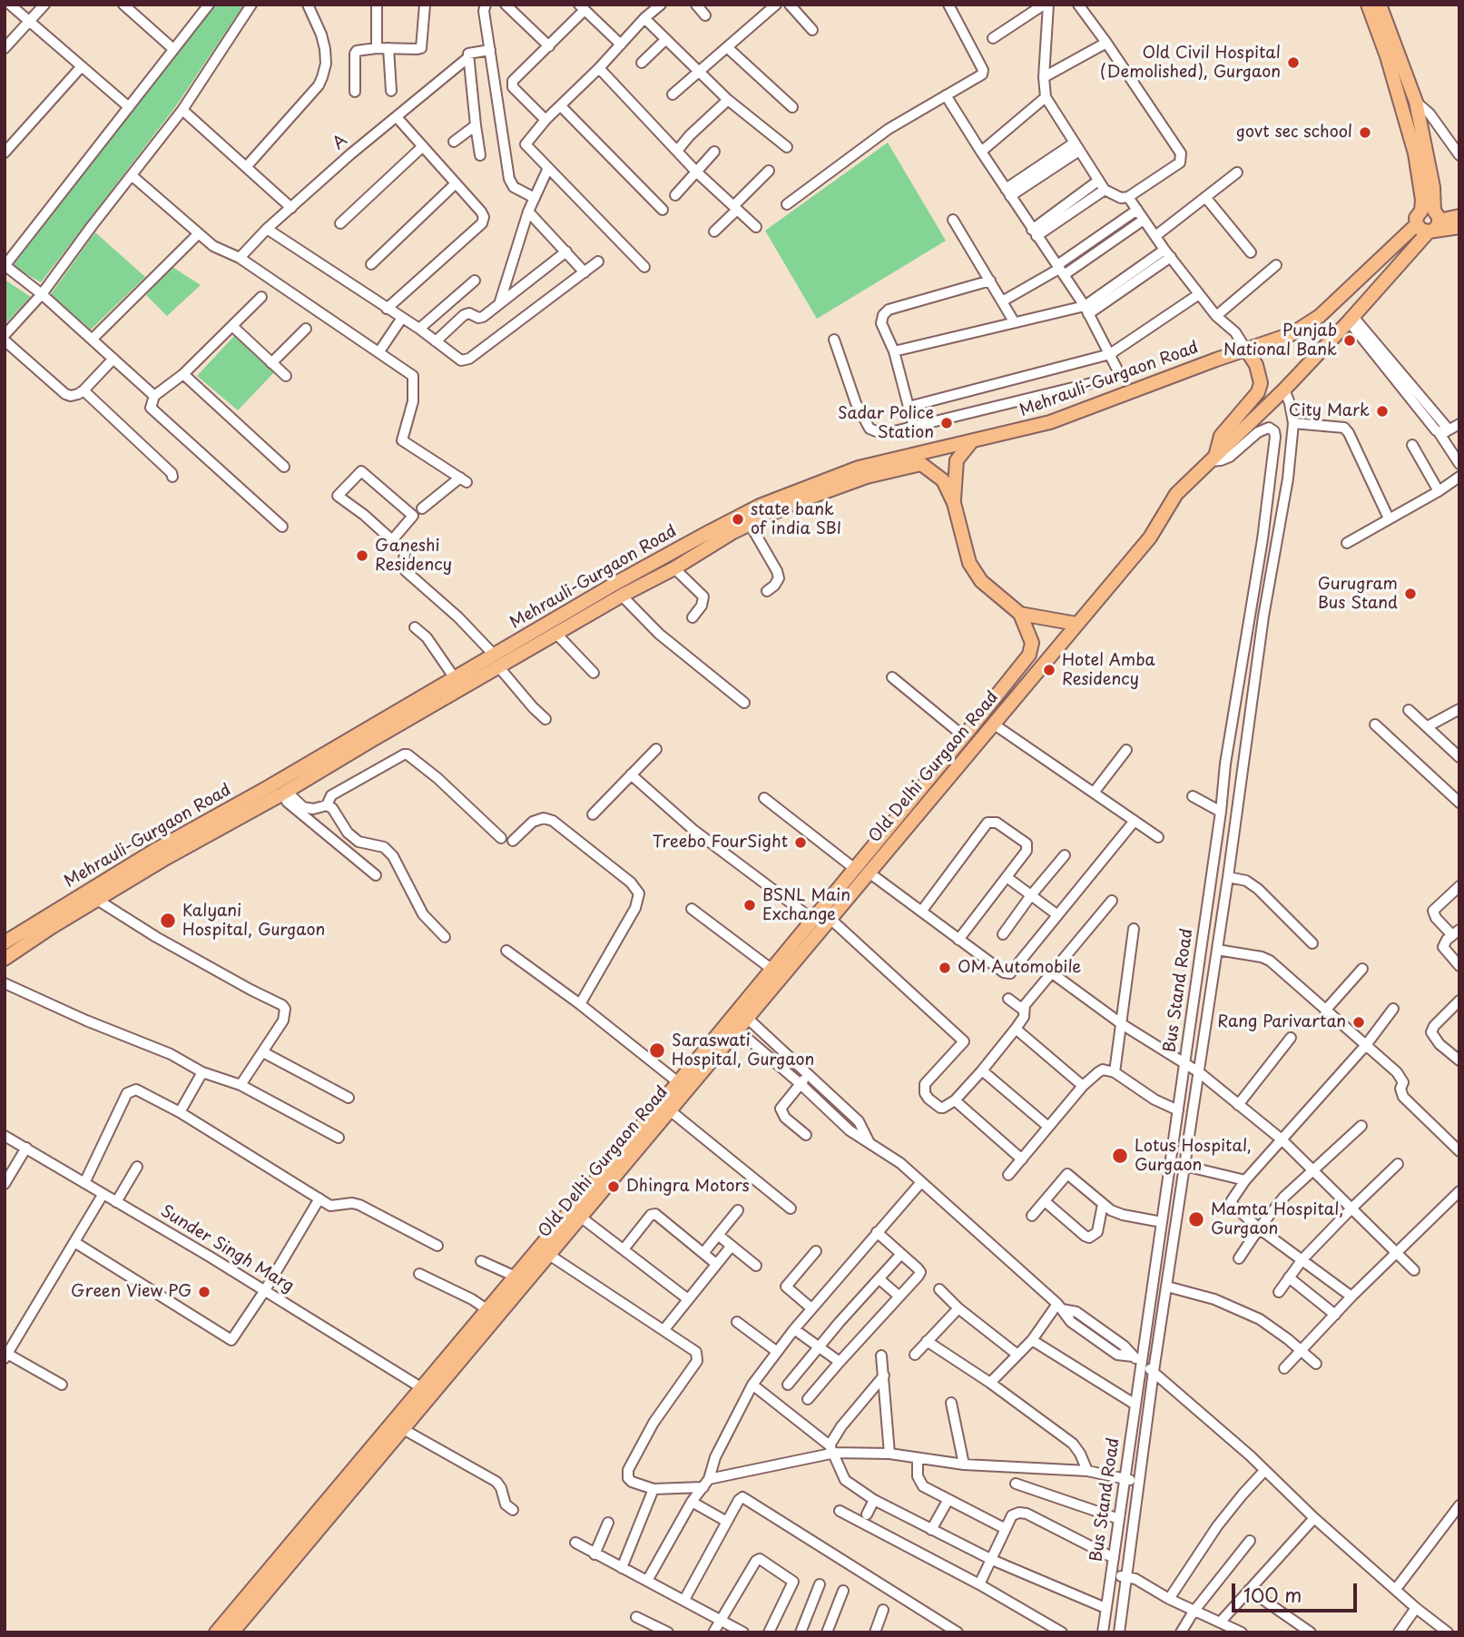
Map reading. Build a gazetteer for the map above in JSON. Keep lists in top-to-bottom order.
{
  "streets": {
    "main road": ["Mehrauli-Gurgaon Road", "Old Delhi Gurgaon Road"],
    "street": ["A", "Bus Stand Road", "Sunder Singh Marg"]
  },
  "crossings": [
    ["Old Delhi Gurgaon Road", "Bus Stand Road"],
    ["Old Delhi Gurgaon Road", "Sunder Singh Marg"]
  ],
  "places": [
    "Old Civil Hospital (Demolished), Gurgaon",
    "govt sec school",
    "Punjab National Bank",
    "City Mark",
    "Sadar Police Station",
    "state bank of india SBI",
    "Ganeshi Residency",
    "Gurugram Bus Stand",
    "Hotel Amba Residency",
    "Treebo FourSight",
    "BSNL Main Exchange",
    "Kalyani Hospital, Gurgaon",
    "OM Automobile",
    "Rang Parivartan",
    "Saraswati Hospital, Gurgaon",
    "Lotus Hospital, Gurgaon",
    "Dhingra Motors",
    "Mamta Hospital, Gurgaon",
    "Green View PG"
  ],
  "scale_bar": "100 m"
}
